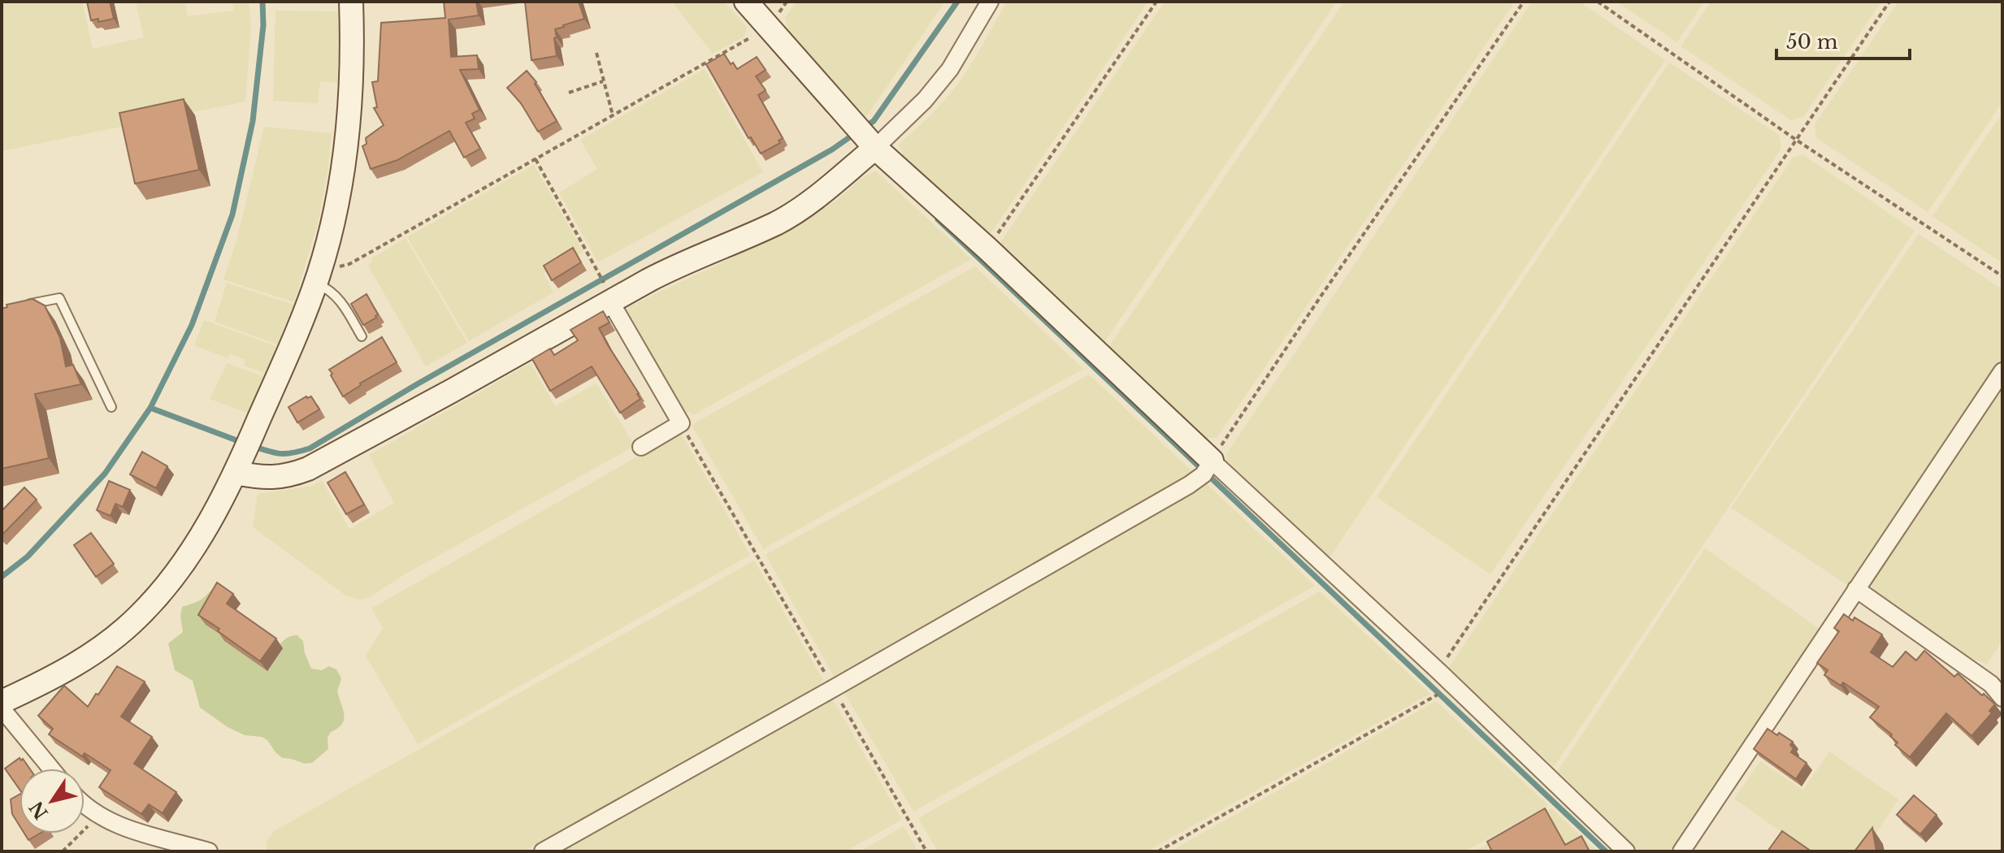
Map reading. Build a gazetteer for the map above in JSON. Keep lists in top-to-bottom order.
{
  "scale_bar": "50 m",
  "north": "bottom left"
}
